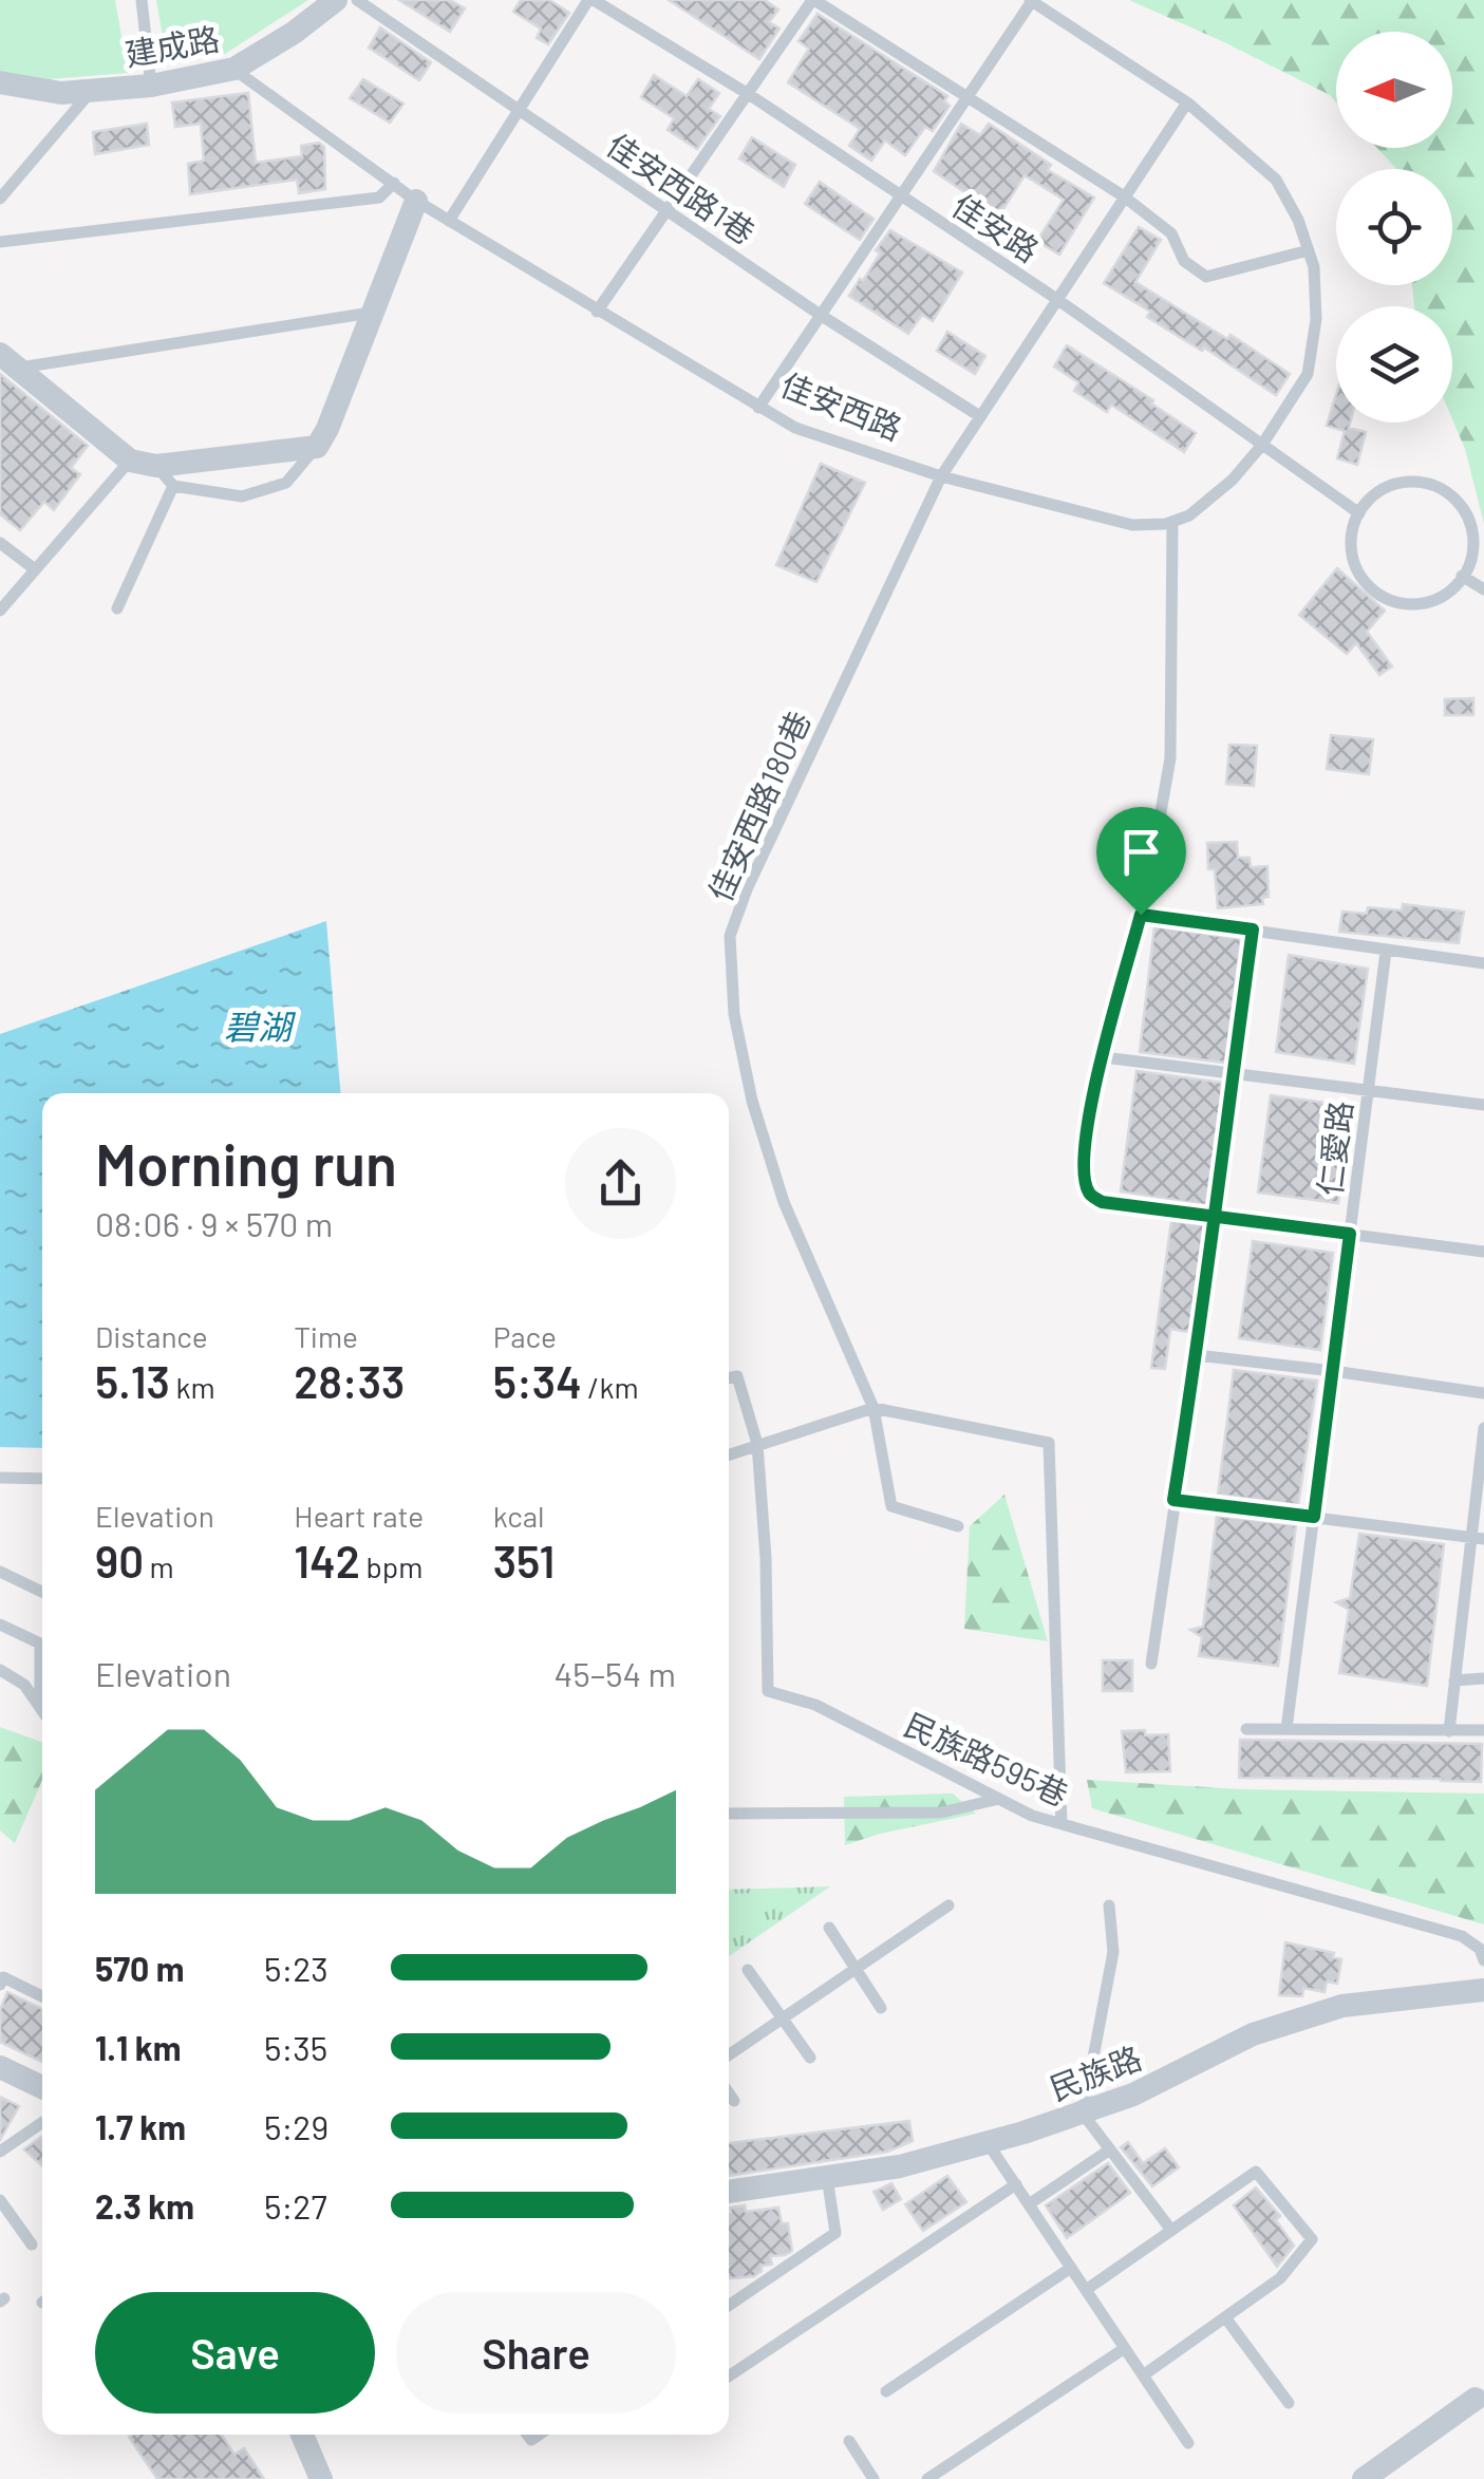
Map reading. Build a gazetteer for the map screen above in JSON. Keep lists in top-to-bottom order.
{
  "streets": {
    "street": ["建成路", "民族路"],
    "lane": [
      "佳安西路1巷",
      "佳安路",
      "佳安西路",
      "佳安西路180巷",
      "仁愛路",
      "民族路595巷"
    ]
  },
  "crossings": [
    ["建成路", "佳安西路"],
    ["佳安西路1巷", "佳安西路180巷"],
    ["佳安路", "佳安西路180巷"],
    ["佳安西路", "佳安西路180巷"]
  ],
  "water": ["碧湖"],
  "north": "left",
  "page": {
    "heading": ["Morning run", "08:06 · 9 × 570 m"],
    "stats": [
      ["Distance", "5.13 km"],
      ["Time", "28:33"],
      ["Pace", "5:34 /km"],
      ["Elevation", "90 m"],
      ["Heart rate", "142 bpm"],
      ["kcal", "351"]
    ],
    "chart": ["Elevation", "45–54 m"],
    "list": [
      {
        "name": "570 m",
        "note": "5:23"
      },
      {
        "name": "1.1 km",
        "note": "5:35"
      },
      {
        "name": "1.7 km",
        "note": "5:29"
      },
      {
        "name": "2.3 km",
        "note": "5:27"
      }
    ],
    "buttons": ["Save", "Share"]
  }
}
